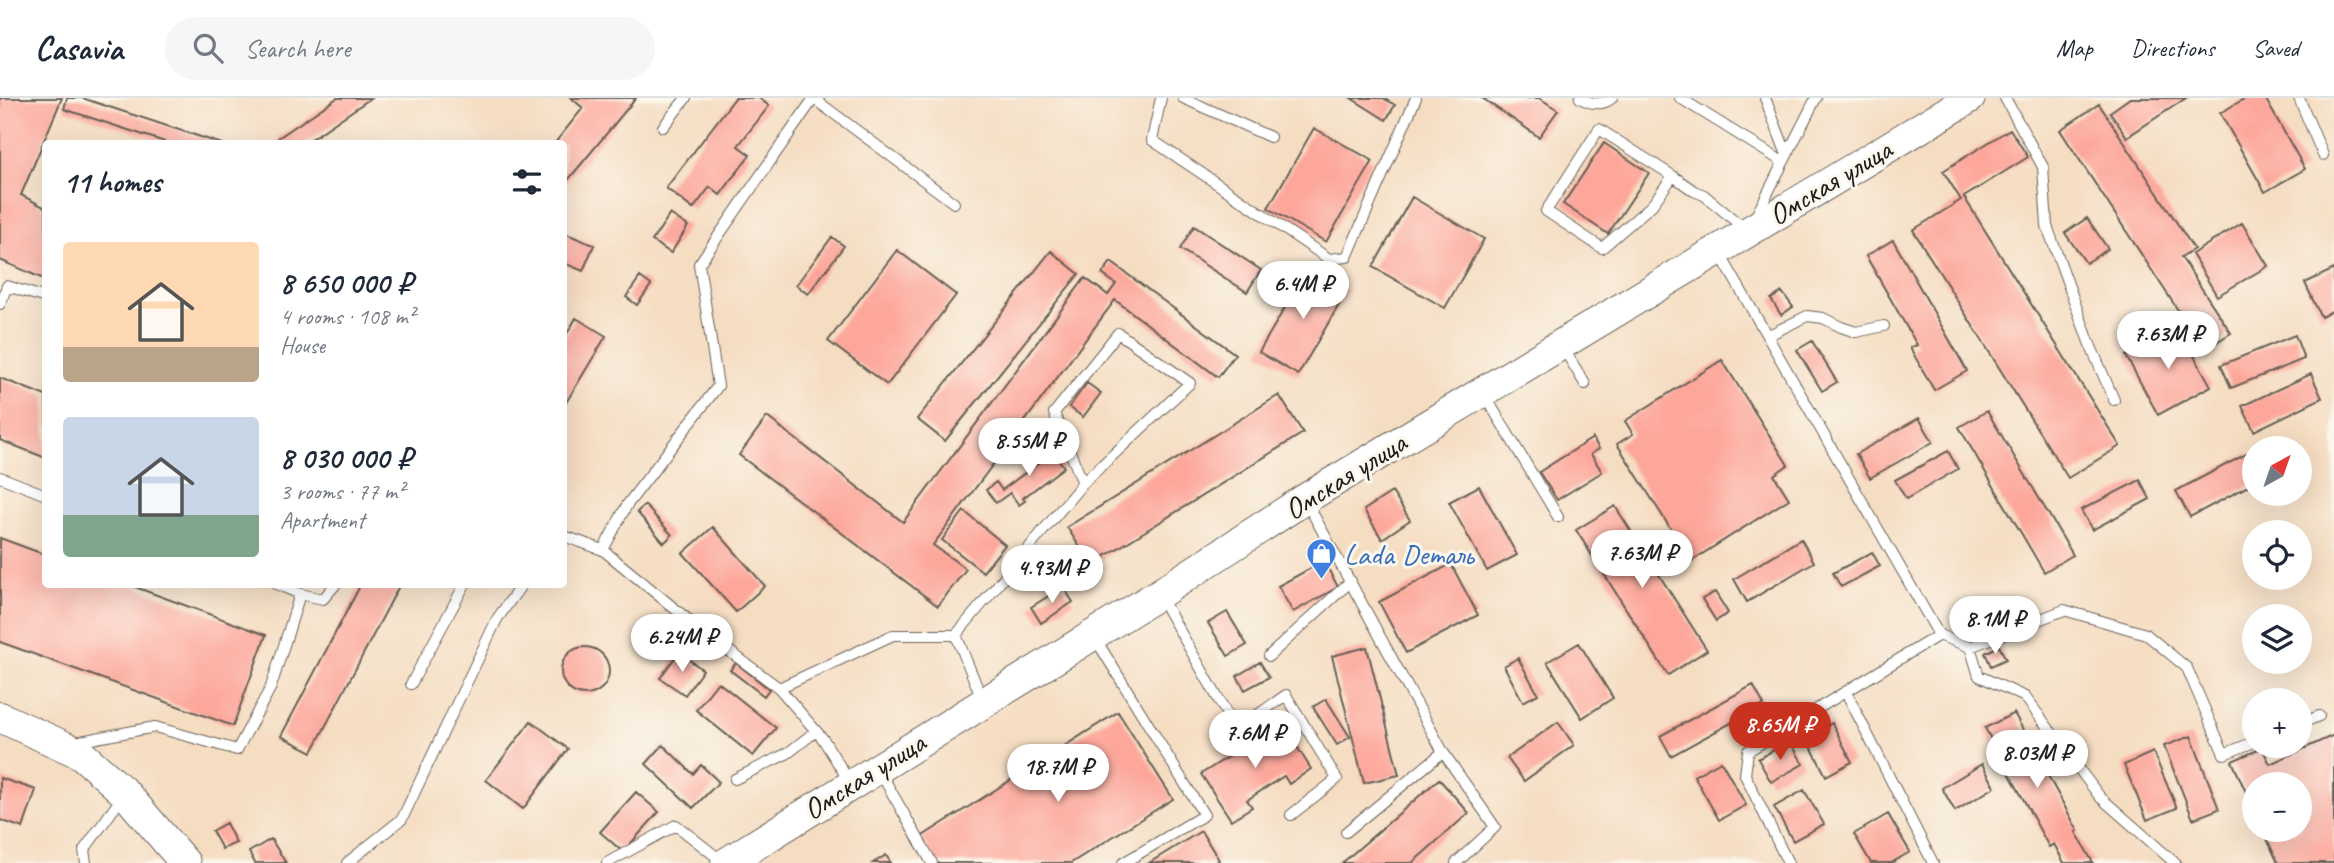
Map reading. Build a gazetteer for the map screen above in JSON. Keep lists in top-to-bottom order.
{
  "streets": {
    "main road": ["Омская улица"]
  },
  "places": {
    "shop": ["Lada Dеталь"]
  },
  "north": "top right",
  "page": {
    "header": "Casavia",
    "search": "Search here",
    "nav": ["Map", "Directions", "Saved"],
    "heading": "11 homes",
    "list": [
      {
        "name": "8 650 000 ₽",
        "note": "4 rooms · 108 m² · House"
      },
      {
        "name": "8 030 000 ₽",
        "note": "3 rooms · 77 m² · Apartment"
      }
    ],
    "price": [
      "6.4M ₽",
      "7.63M ₽",
      "8.55M ₽",
      "7.63M ₽",
      "4.93M ₽",
      "8.1M ₽",
      "6.24M ₽",
      "8.65M ₽",
      "7.6M ₽",
      "8.03M ₽",
      "18.7M ₽"
    ],
    "map_buttons": ["+", "−"]
  }
}
